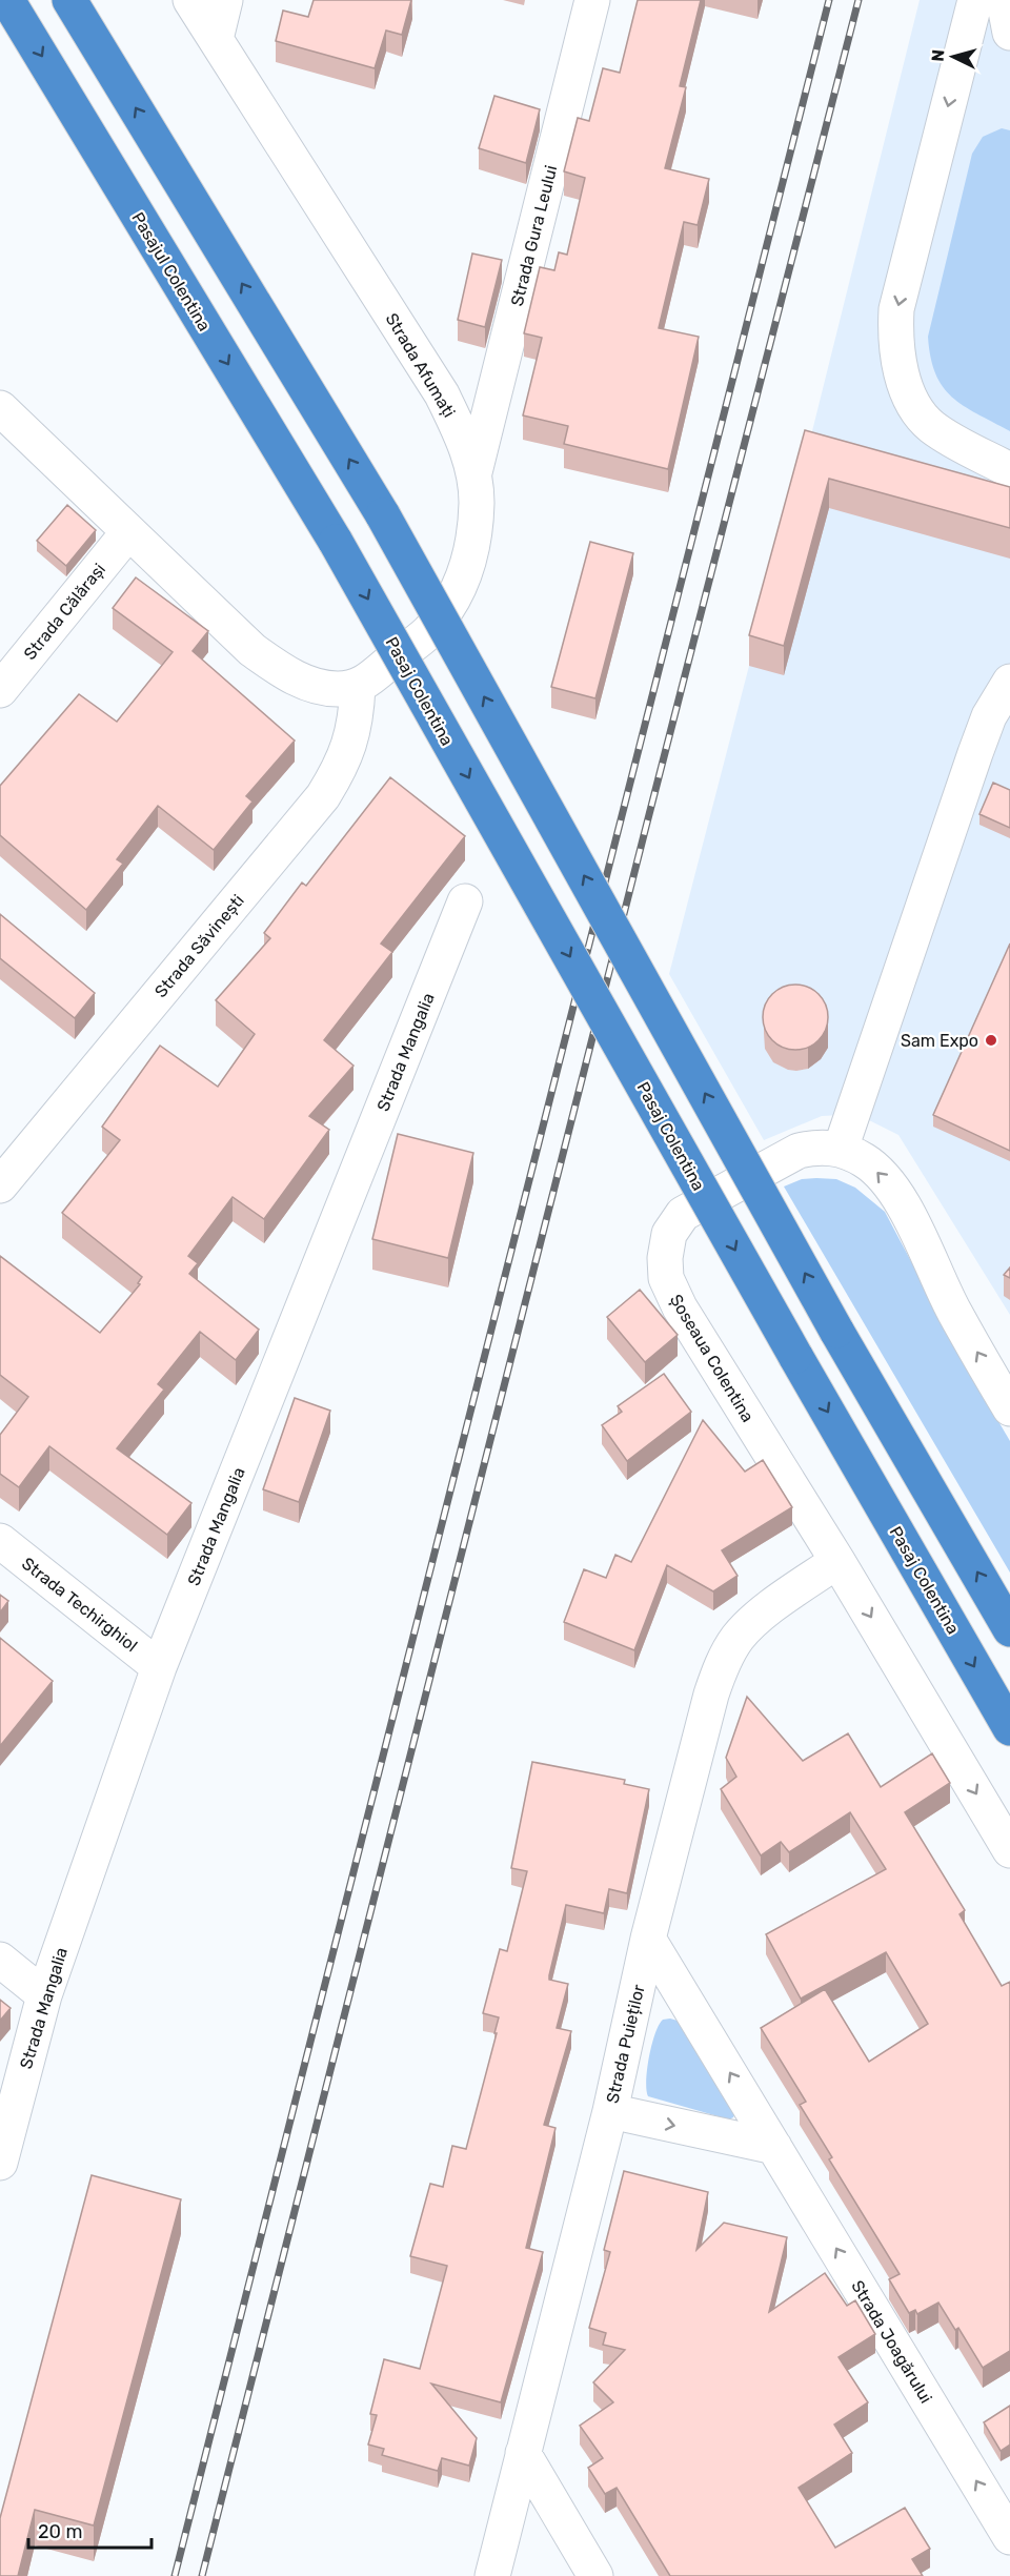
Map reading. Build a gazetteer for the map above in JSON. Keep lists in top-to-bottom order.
{
  "streets": {
    "highway": ["Pasajul Colentina", "Pasaj Colentina"],
    "street": [
      "Strada Gura Leului",
      "Strada Afumați",
      "Strada Călărași",
      "Strada Săvinești",
      "Strada Mangalia",
      "Șoseaua Colentina",
      "Strada Techirghiol",
      "Strada Puieților",
      "Strada Joagărului"
    ]
  },
  "crossings": [
    ["Strada Gura Leului", "Strada Afumați"],
    ["Pasajul Colentina", "Pasaj Colentina"],
    ["Strada Afumați", "Strada Săvinești"],
    ["Strada Mangalia", "Strada Techirghiol"],
    ["Șoseaua Colentina", "Strada Puieților"],
    ["Strada Puieților", "Strada Joagărului"]
  ],
  "one_way": ["Strada Joagărului"],
  "places": ["Sam Expo"],
  "scale_bar": "20 m",
  "north": "left"
}
